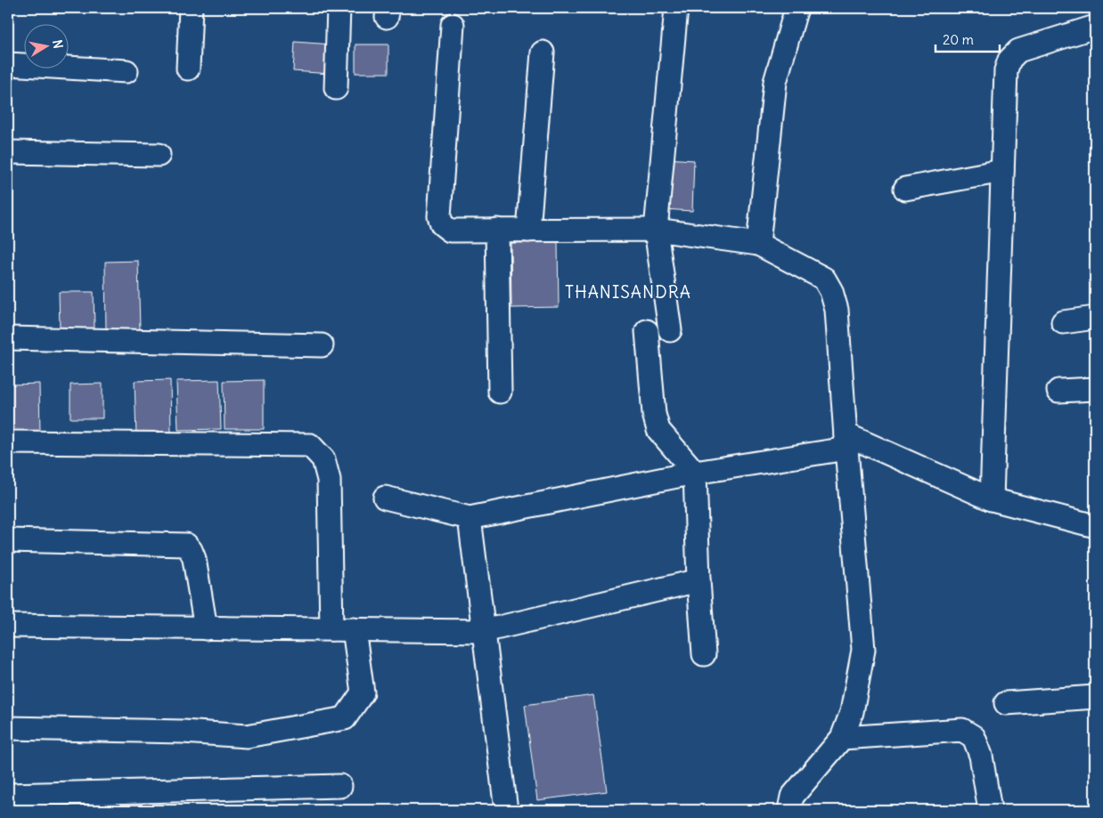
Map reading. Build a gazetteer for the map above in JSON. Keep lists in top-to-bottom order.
{
  "districts": ["THANISANDRA"],
  "scale_bar": "20 m",
  "north": "right"
}
